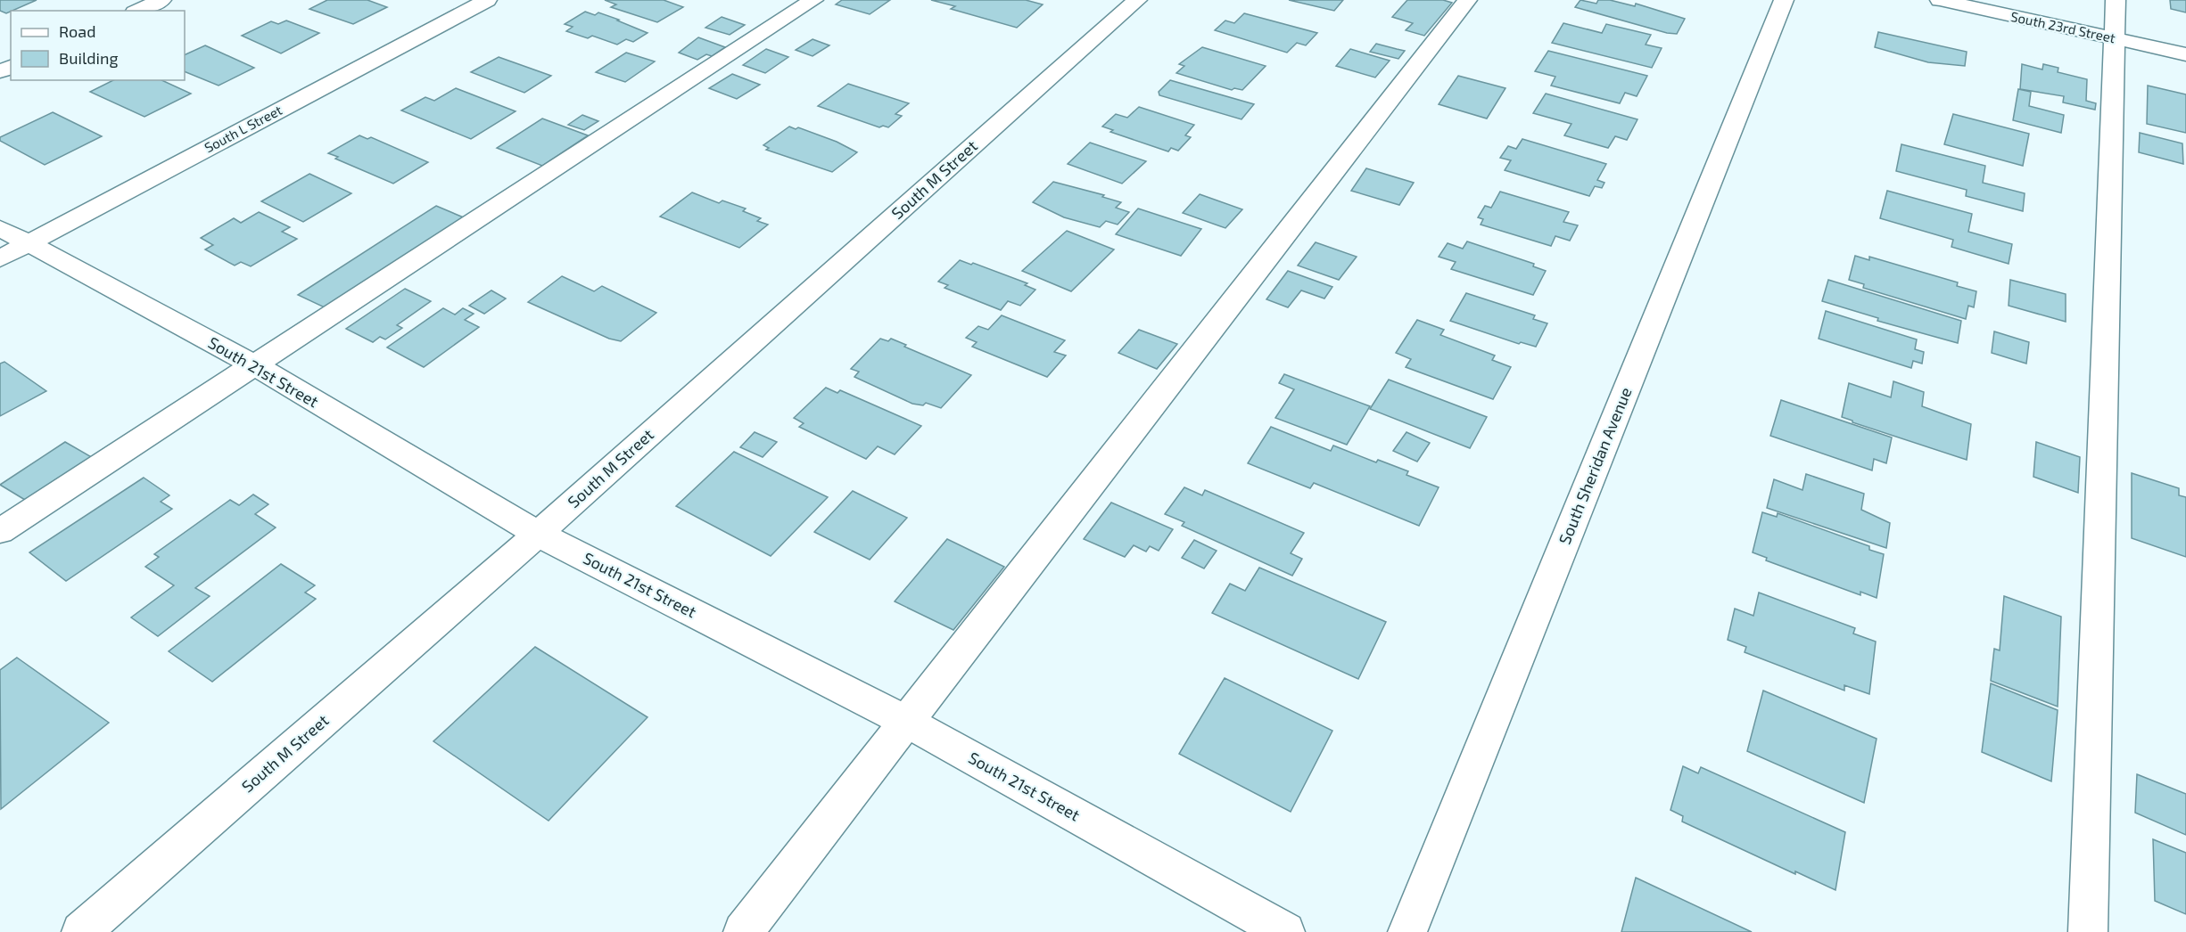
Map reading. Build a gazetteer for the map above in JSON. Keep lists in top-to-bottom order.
{
  "streets": {
    "street": [
      "South 23rd Street",
      "South L Street",
      "South M Street",
      "South 21st Street",
      "South Sheridan Avenue"
    ]
  },
  "crossings": [
    ["South L Street", "South 21st Street"],
    ["South M Street", "South 21st Street"]
  ],
  "legend": ["Road", "Building"]
}
